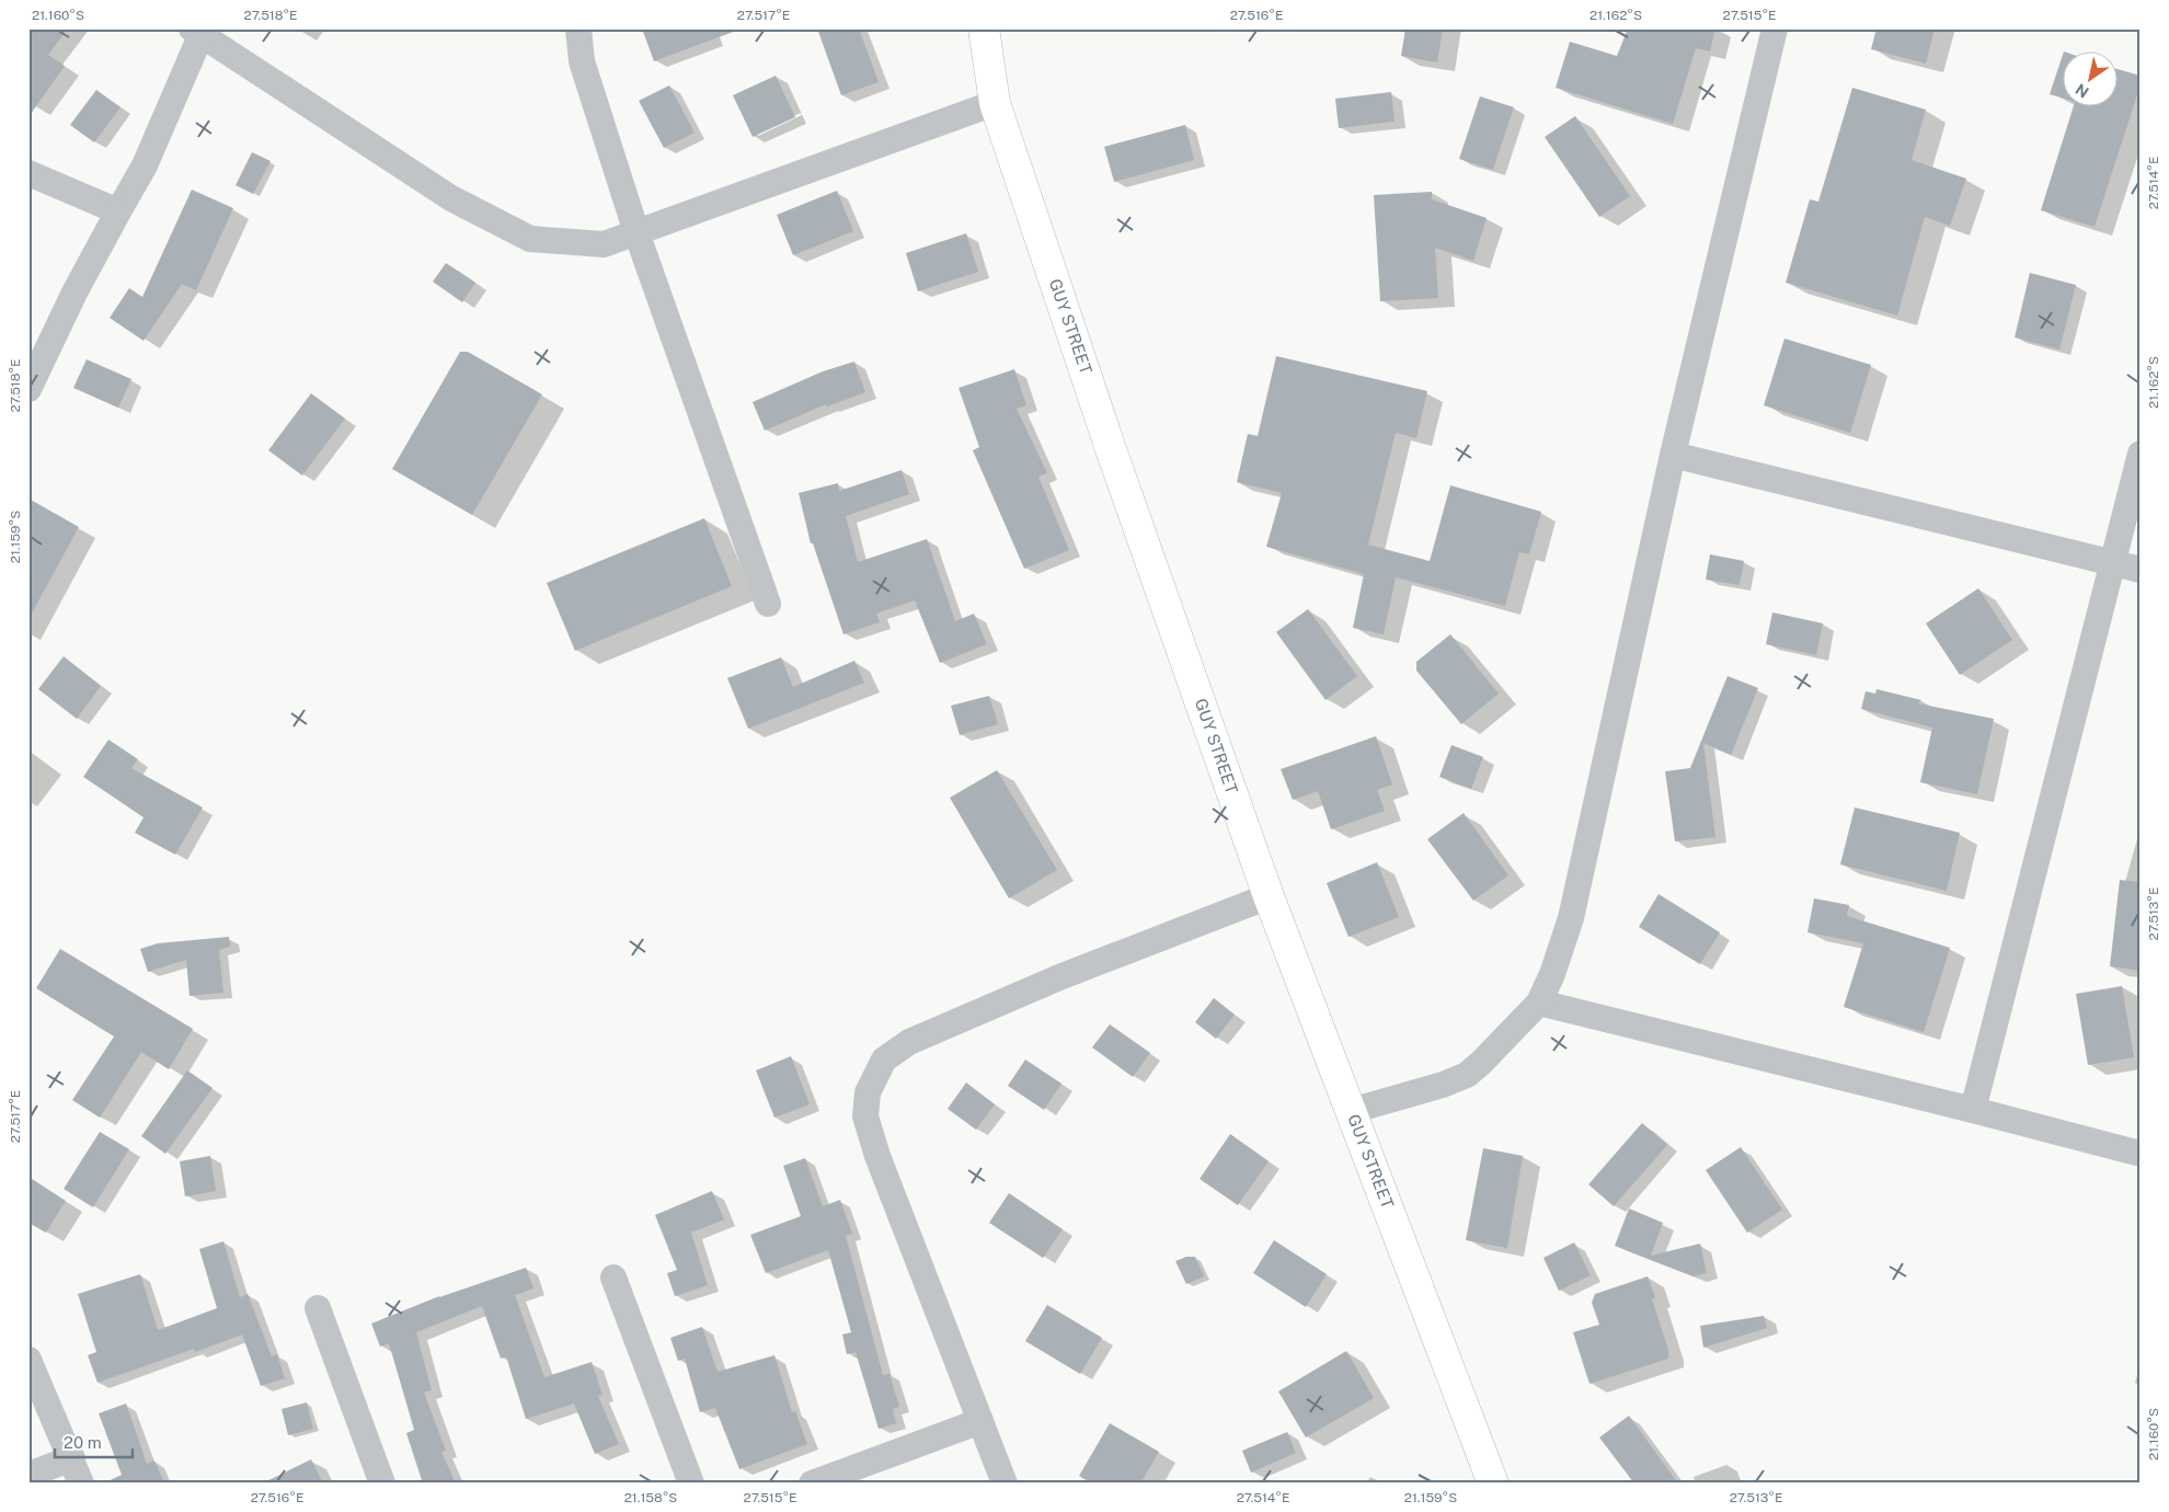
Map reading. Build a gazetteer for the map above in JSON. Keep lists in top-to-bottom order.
{
  "streets": {
    "street": ["GUY STREET"]
  },
  "scale_bar": "20 m",
  "north": "bottom left",
  "coordinates": [
    "21.160°S",
    "27.518°E",
    "27.517°E",
    "27.516°E",
    "21.162°S",
    "27.515°E",
    "27.514°E",
    "21.159°S",
    "27.513°E",
    "21.158°S"
  ]
}
